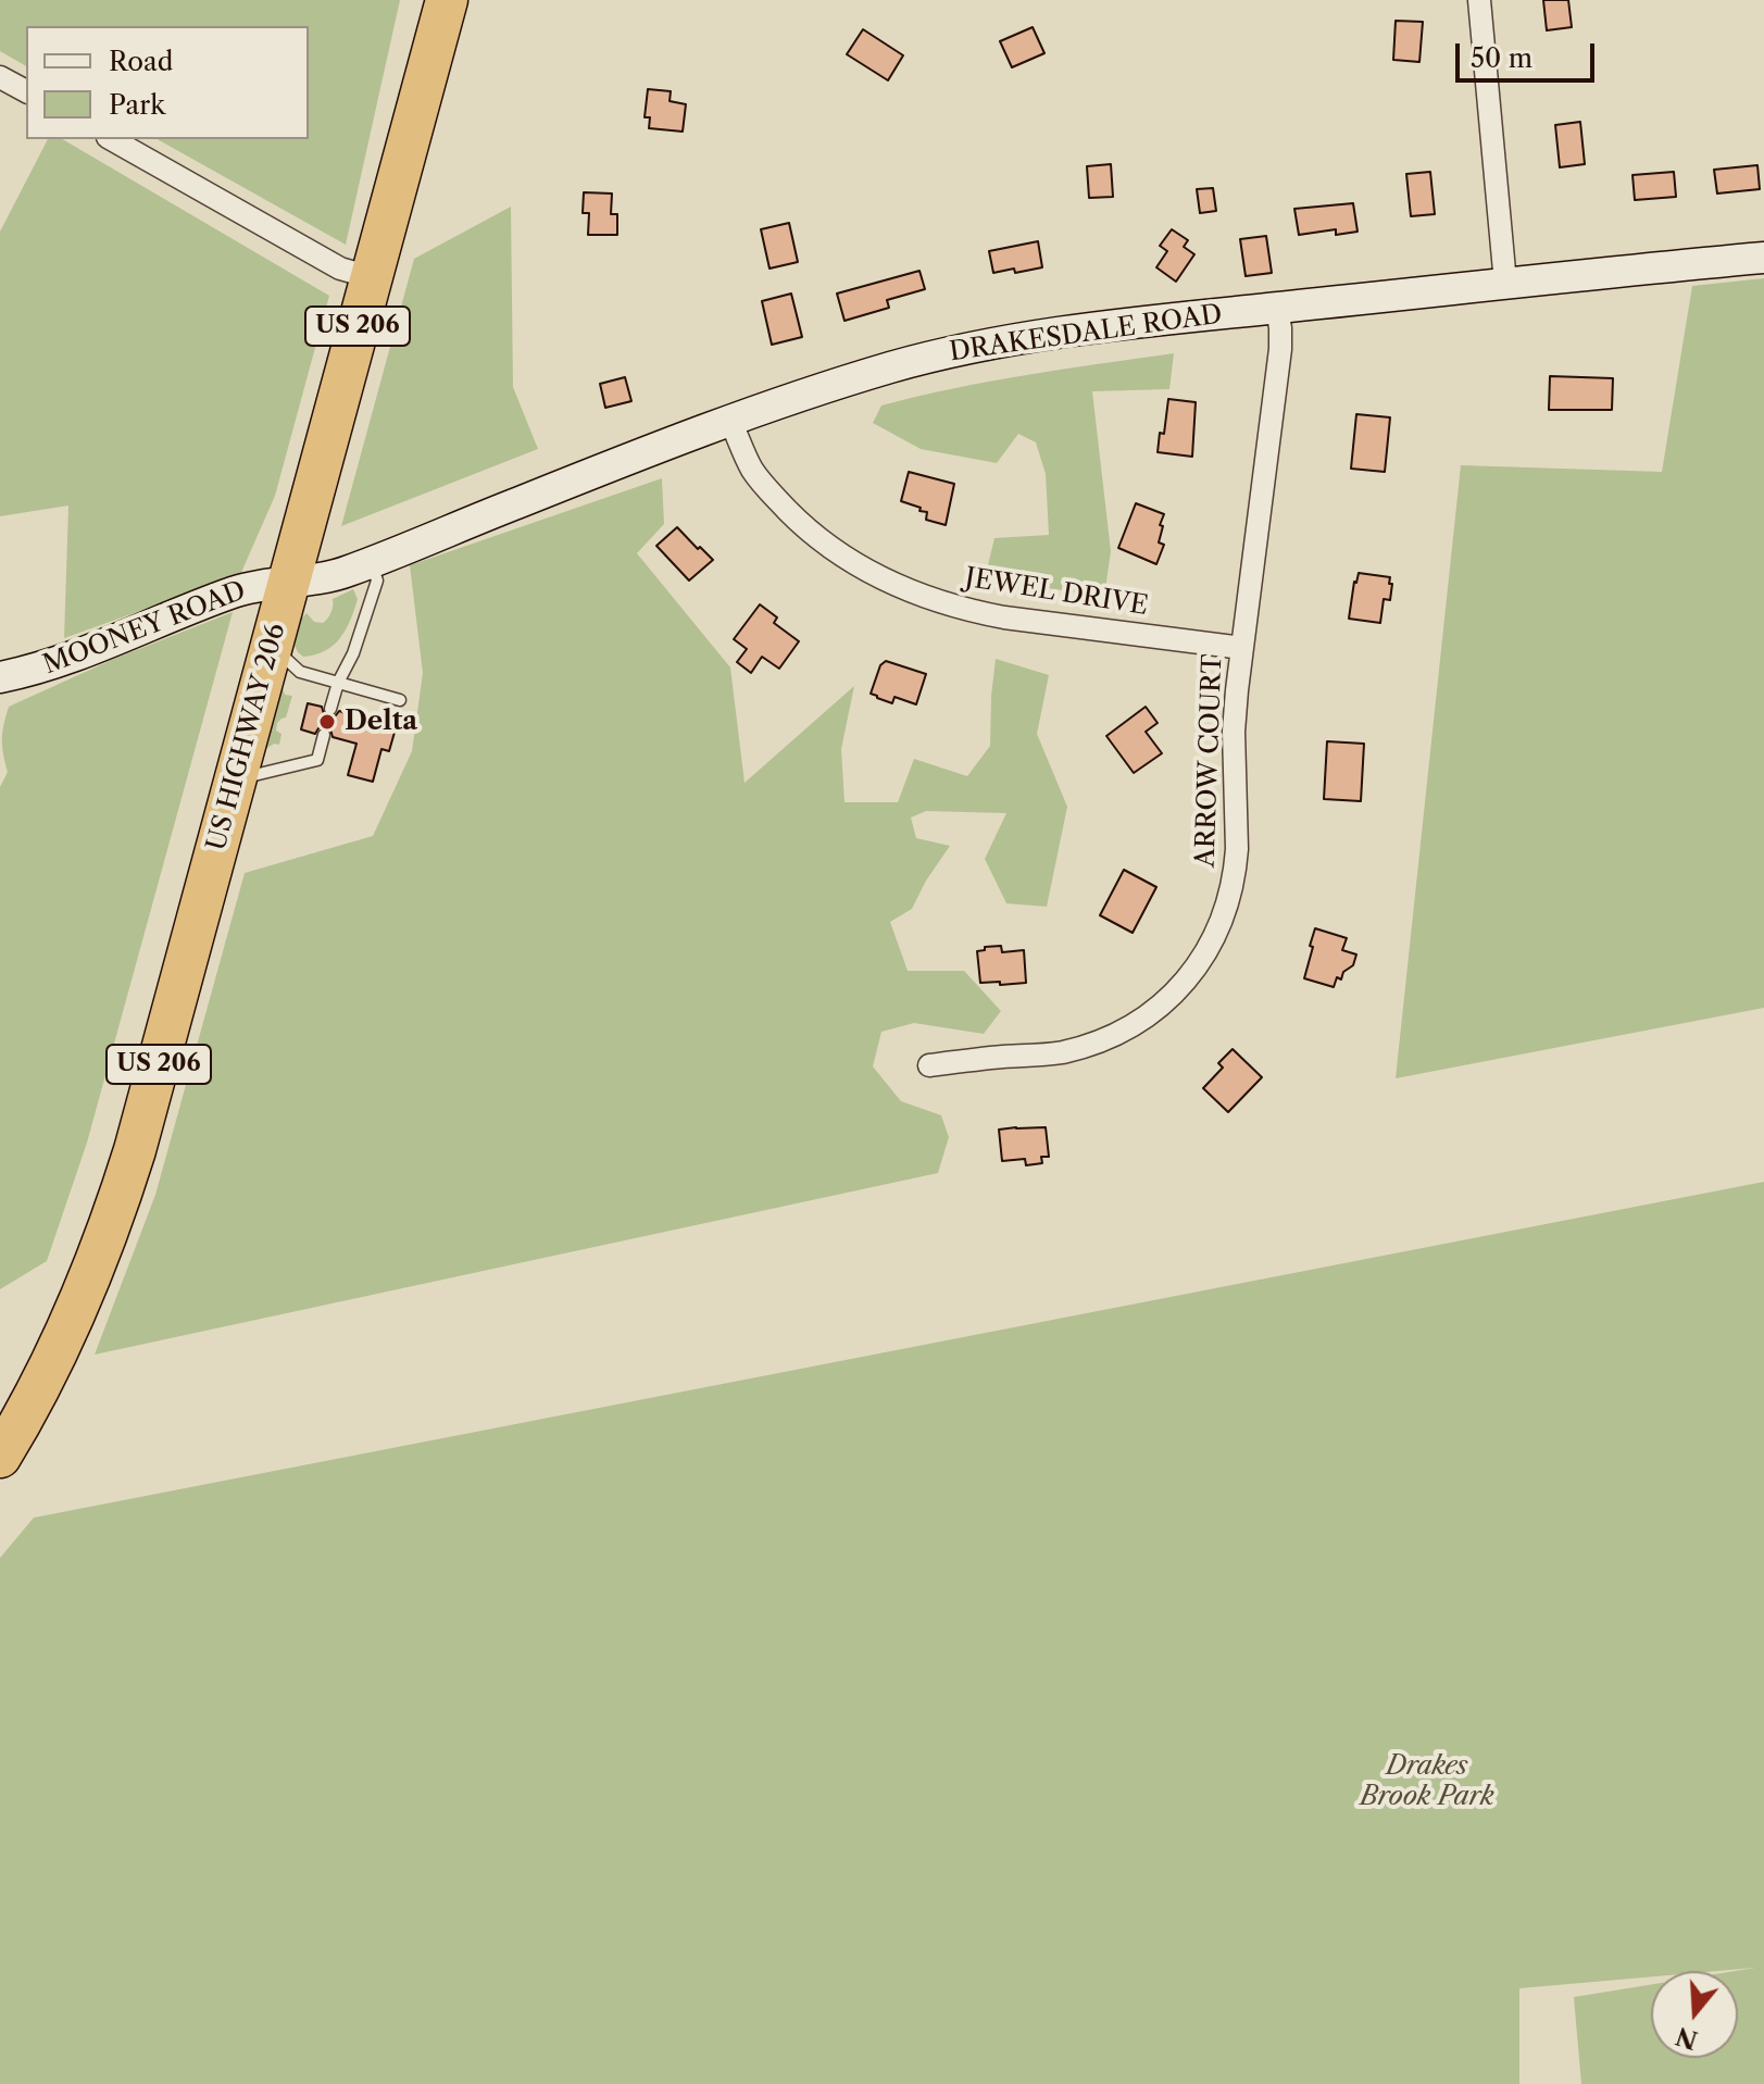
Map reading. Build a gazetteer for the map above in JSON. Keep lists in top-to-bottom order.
{
  "streets": {
    "highway": ["US 206", "US HIGHWAY 206"],
    "main road": ["DRAKESDALE ROAD", "MOONEY ROAD"],
    "street": ["JEWEL DRIVE", "ARROW COURT"]
  },
  "crossings": [
    ["DRAKESDALE ROAD", "JEWEL DRIVE"],
    ["DRAKESDALE ROAD", "MOONEY ROAD"],
    ["DRAKESDALE ROAD", "US HIGHWAY 206"],
    ["DRAKESDALE ROAD", "ARROW COURT"],
    ["JEWEL DRIVE", "ARROW COURT"],
    ["MOONEY ROAD", "US HIGHWAY 206"]
  ],
  "parks": ["Drakes Brook Park"],
  "places": ["Delta"],
  "legend": ["Road", "Park"],
  "scale_bar": "50 m",
  "north": "bottom"
}
